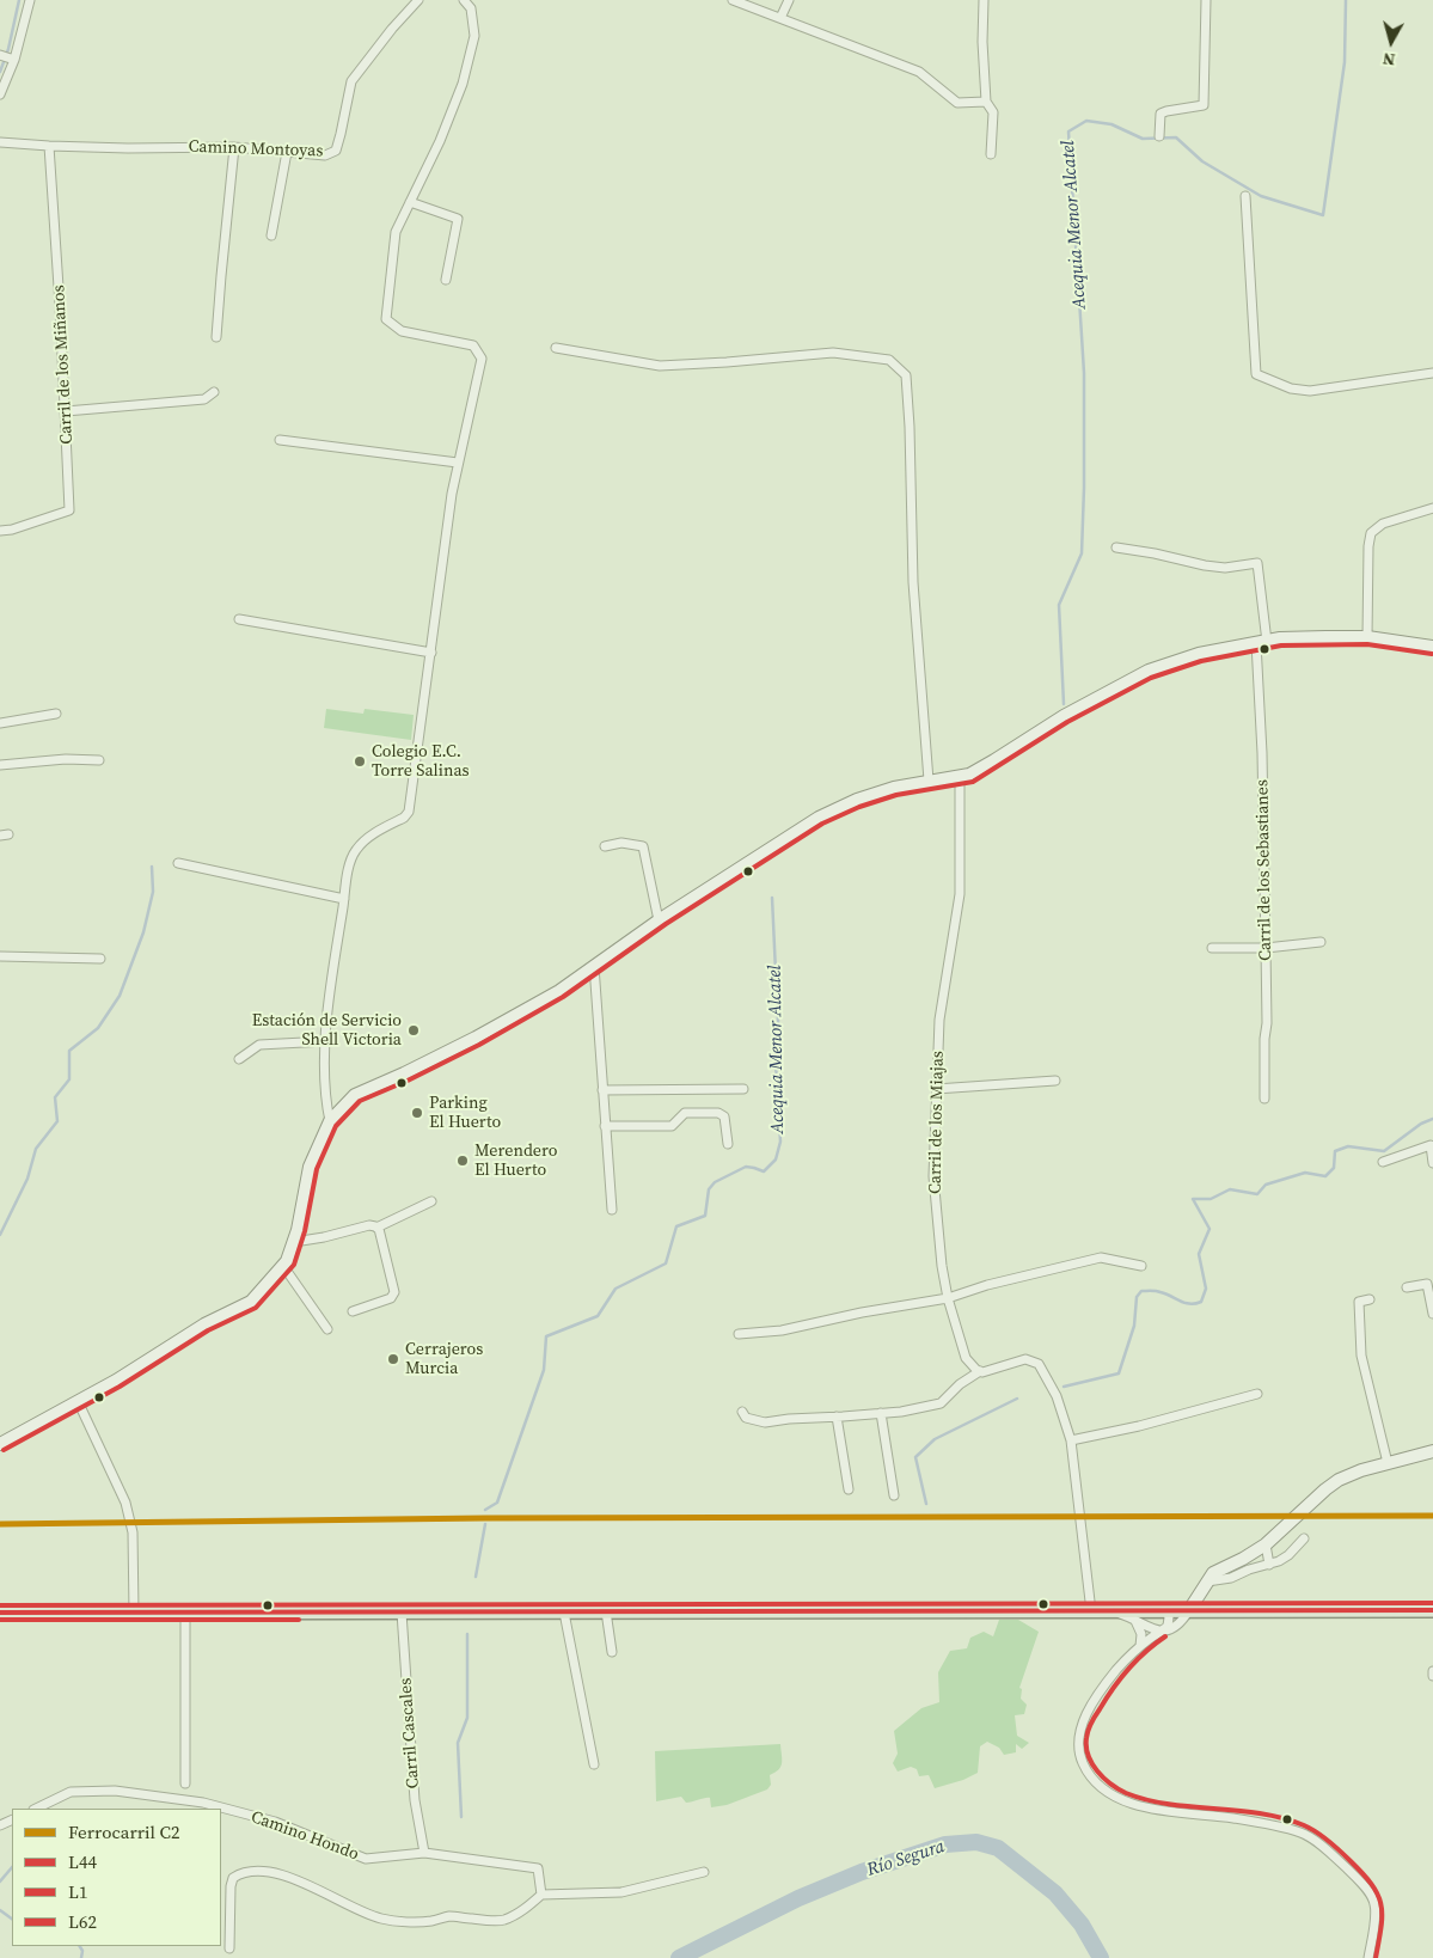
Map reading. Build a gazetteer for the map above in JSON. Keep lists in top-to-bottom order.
{
  "streets": {
    "street": [
      "Camino Montoyas",
      "Carril de los Miñanos",
      "Carril de los Sebastianes",
      "Carril de los Miajas",
      "Carril Cascales",
      "Camino Hondo"
    ]
  },
  "crossings": [
    ["Camino Montoyas", "Carril de los Miñanos"],
    ["Carril Cascales", "Camino Hondo"]
  ],
  "water": ["Acequia Menor Alcatel", "Río Segura"],
  "places": [
    "Colegio E.C. Torre Salinas",
    "Estación de Servicio Shell Victoria",
    "Parking El Huerto",
    "Merendero El Huerto",
    "Cerrajeros Murcia"
  ],
  "lines": [
    "transit line L1",
    "rail line C2",
    "transit line L62",
    "transit line L44"
  ],
  "legend": [
    "Ferrocarril C2",
    "L44",
    "L1",
    "L62"
  ],
  "north": "bottom"
}
